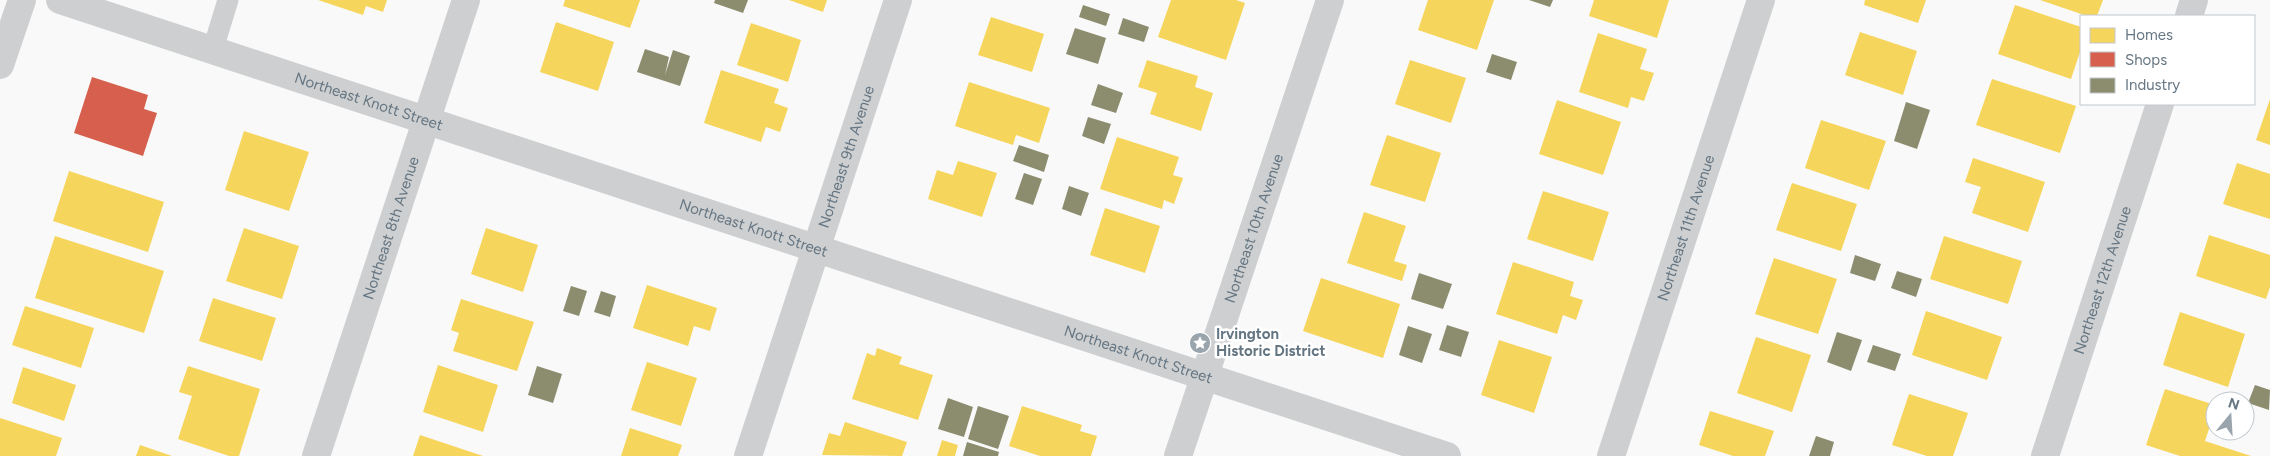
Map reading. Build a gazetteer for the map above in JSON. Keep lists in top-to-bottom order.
{
  "streets": {
    "street": [
      "Northeast Knott Street",
      "Northeast 9th Avenue",
      "Northeast 8th Avenue",
      "Northeast 10th Avenue",
      "Northeast 11th Avenue",
      "Northeast 12th Avenue"
    ]
  },
  "crossings": [
    ["Northeast Knott Street", "Northeast 9th Avenue"],
    ["Northeast Knott Street", "Northeast 8th Avenue"],
    ["Northeast Knott Street", "Northeast 10th Avenue"]
  ],
  "places": {
    "place": ["Irvington Historic District"]
  },
  "legend": ["Homes", "Shops", "Industry"],
  "north": "top"
}
